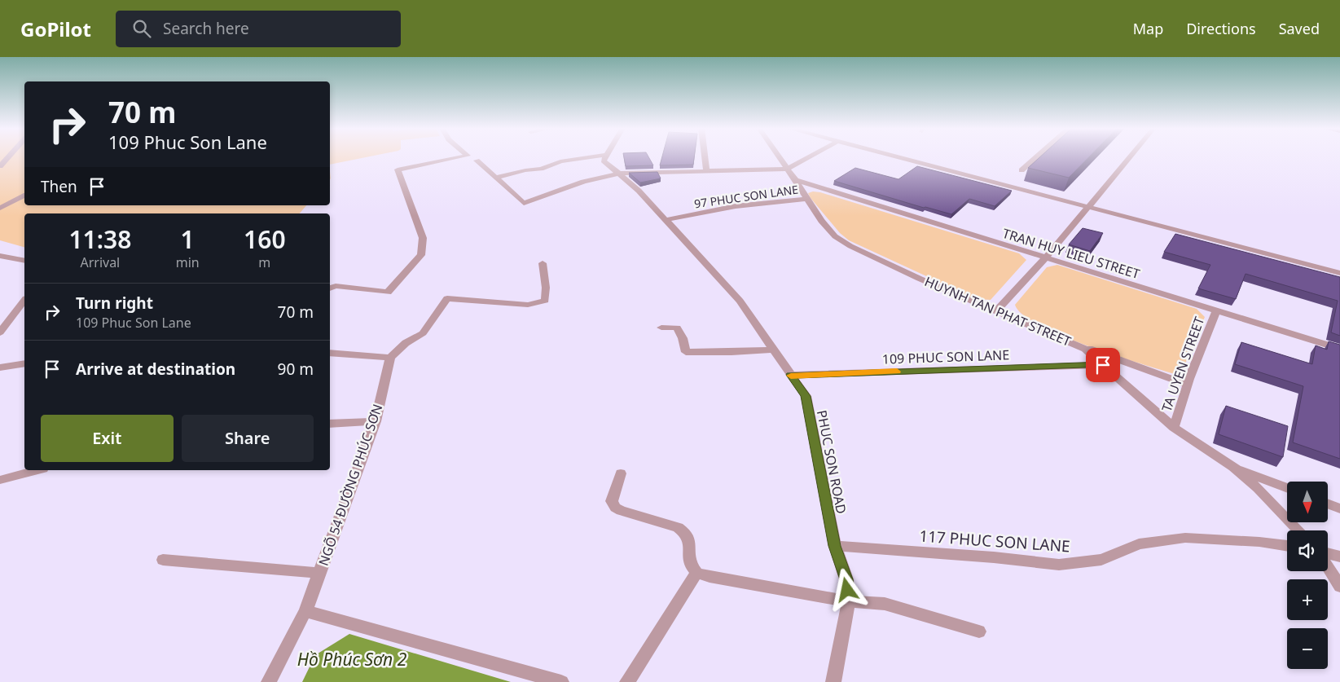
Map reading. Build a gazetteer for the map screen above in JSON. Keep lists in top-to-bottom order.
{
  "streets": {
    "street": [
      "97 PHUC SON LANE",
      "TRAN HUY LIEU STREET",
      "HUYNH TAN PHAT STREET",
      "109 PHUC SON LANE",
      "TA UYEN STREET",
      "PHUC SON ROAD",
      "NGÕ 54 ĐƯỜNG PHÚC SƠN",
      "117 PHUC SON LANE"
    ]
  },
  "crossings": [
    ["97 PHUC SON LANE", "HUYNH TAN PHAT STREET"],
    ["97 PHUC SON LANE", "PHUC SON ROAD"],
    ["TRAN HUY LIEU STREET", "HUYNH TAN PHAT STREET"],
    ["TRAN HUY LIEU STREET", "TA UYEN STREET"],
    ["HUYNH TAN PHAT STREET", "109 PHUC SON LANE"],
    ["HUYNH TAN PHAT STREET", "TA UYEN STREET"],
    ["109 PHUC SON LANE", "PHUC SON ROAD"],
    ["PHUC SON ROAD", "117 PHUC SON LANE"]
  ],
  "water": ["Hồ Phúc Sơn 2"],
  "north": "bottom",
  "page": {
    "header": "GoPilot",
    "search": "Search here",
    "nav": ["Map", "Directions", "Saved"],
    "turn": ["70 m", "109 Phuc Son Lane"],
    "then": "Then",
    "eta": [
      "11:38",
      "Arrival",
      "1",
      "min",
      "160",
      "m"
    ],
    "list": [
      {
        "name": "Turn right",
        "note": "109 Phuc Son Lane",
        "value": "70 m"
      },
      {
        "name": "Arrive at destination",
        "value": "90 m"
      }
    ],
    "buttons": ["Exit", "Share"],
    "map_buttons": ["+", "−"]
  }
}
